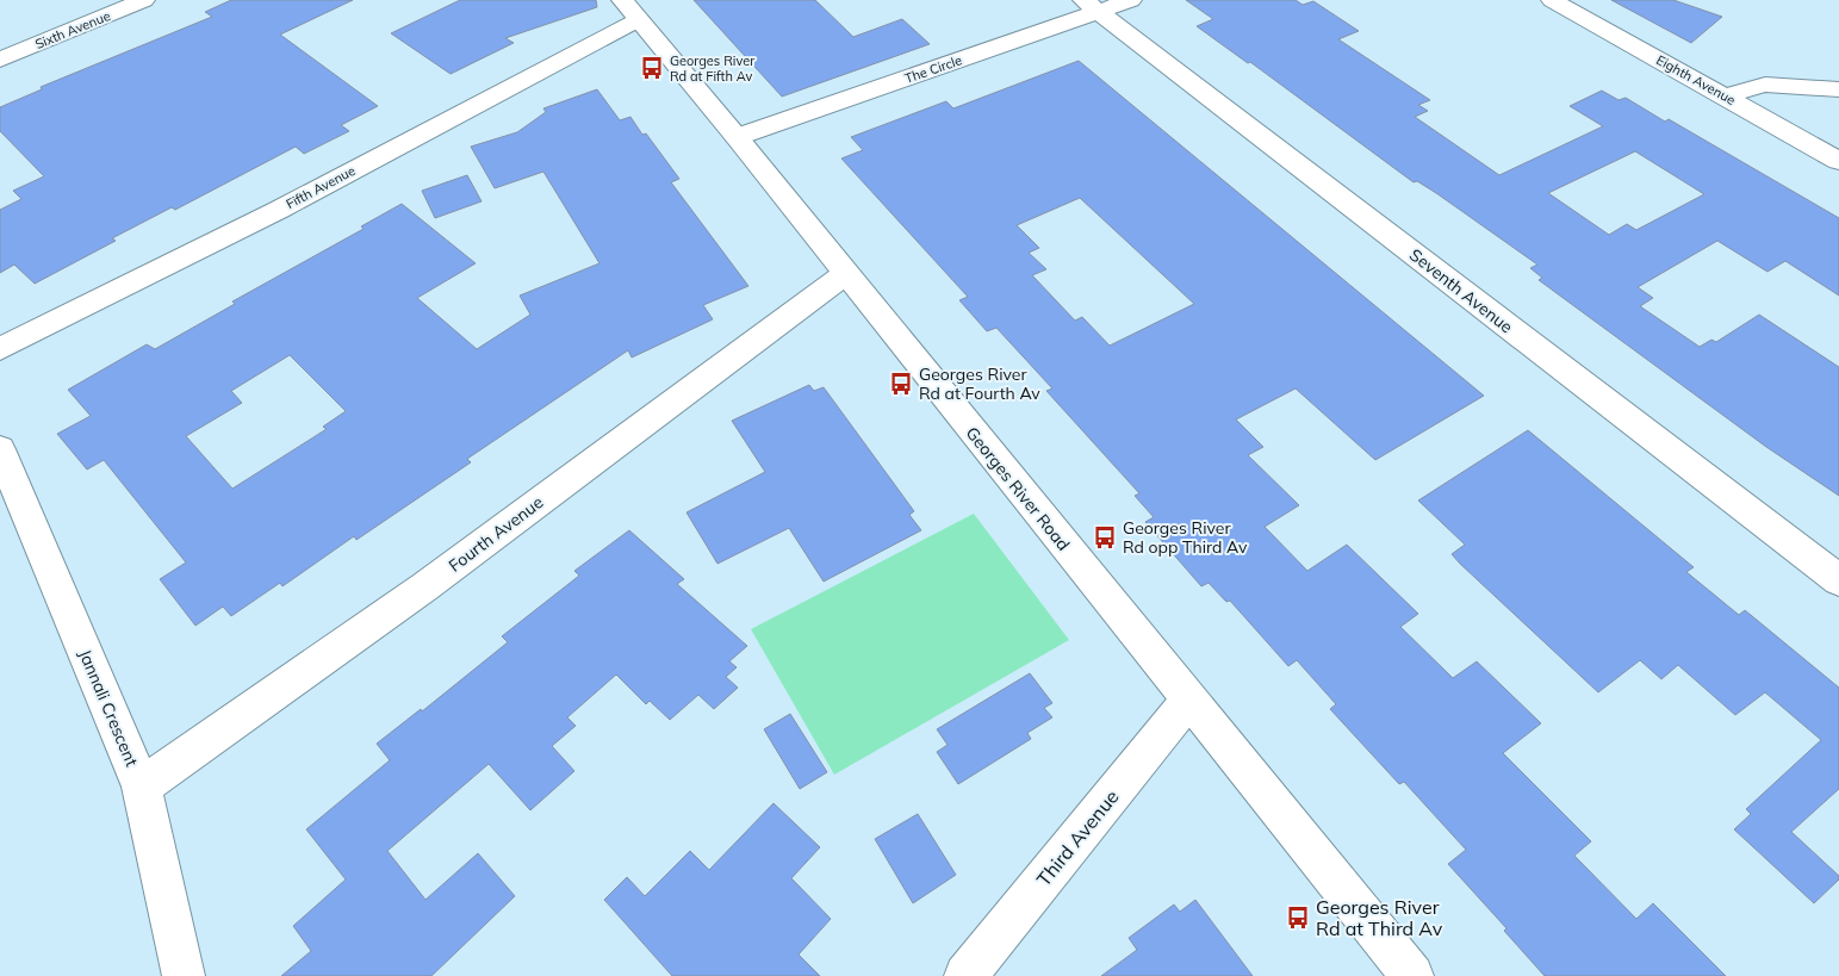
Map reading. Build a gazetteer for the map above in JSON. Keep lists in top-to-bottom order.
{
  "streets": {
    "street": [
      "Sixth Avenue",
      "The Circle",
      "Eighth Avenue",
      "Fifth Avenue",
      "Seventh Avenue",
      "Georges River Road",
      "Fourth Avenue",
      "Jannali Crescent",
      "Third Avenue"
    ]
  },
  "crossings": [
    ["The Circle", "Seventh Avenue"],
    ["The Circle", "Georges River Road"],
    ["Fifth Avenue", "Georges River Road"],
    ["Georges River Road", "Fourth Avenue"],
    ["Georges River Road", "Third Avenue"],
    ["Fourth Avenue", "Jannali Crescent"]
  ],
  "places": {
    "bus stop": [
      "Georges River Rd at Fifth Av",
      "Georges River Rd at Fourth Av",
      "Georges River Rd opp Third Av",
      "Georges River Rd at Third Av"
    ]
  }
}
